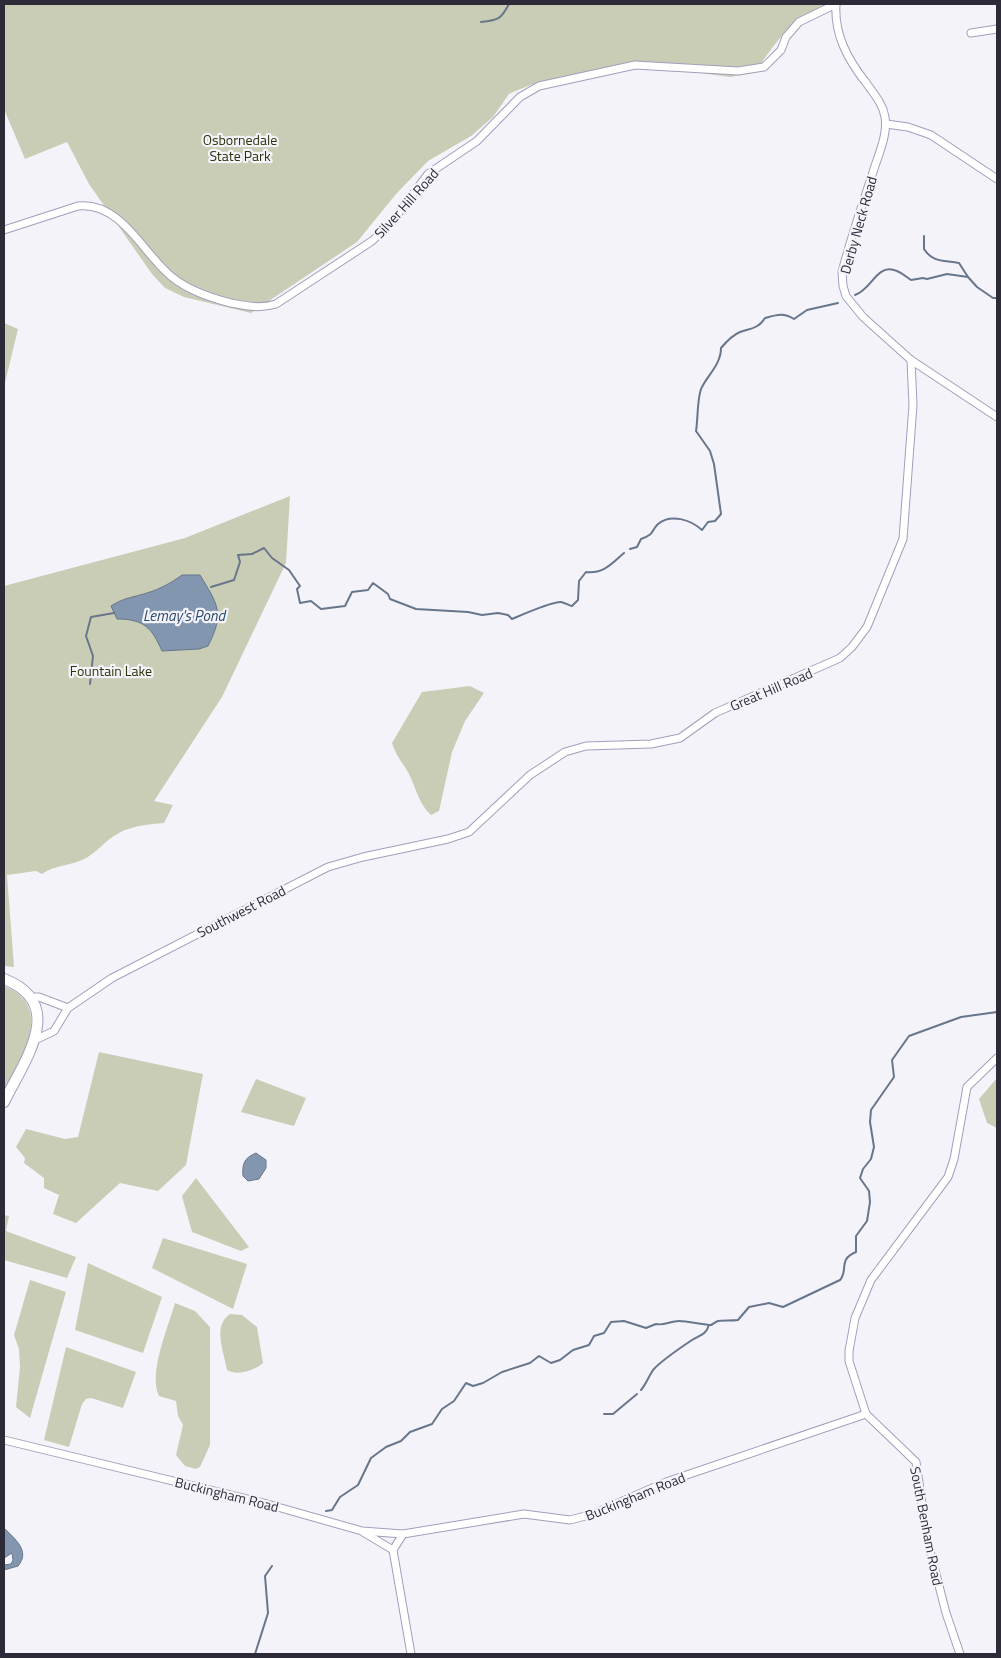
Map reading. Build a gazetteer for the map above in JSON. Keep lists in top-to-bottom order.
{
  "streets": {
    "street": [
      "Silver Hill Road",
      "Derby Neck Road",
      "Great Hill Road",
      "Southwest Road",
      "Buckingham Road",
      "South Benham Road"
    ]
  },
  "crossings": [
    ["Silver Hill Road", "Derby Neck Road"],
    ["Derby Neck Road", "Great Hill Road"],
    ["Great Hill Road", "Southwest Road"],
    ["Buckingham Road", "South Benham Road"]
  ],
  "water": ["Lemay's Pond"],
  "parks": ["Osbornedale State Park", "Fountain Lake"]
}
